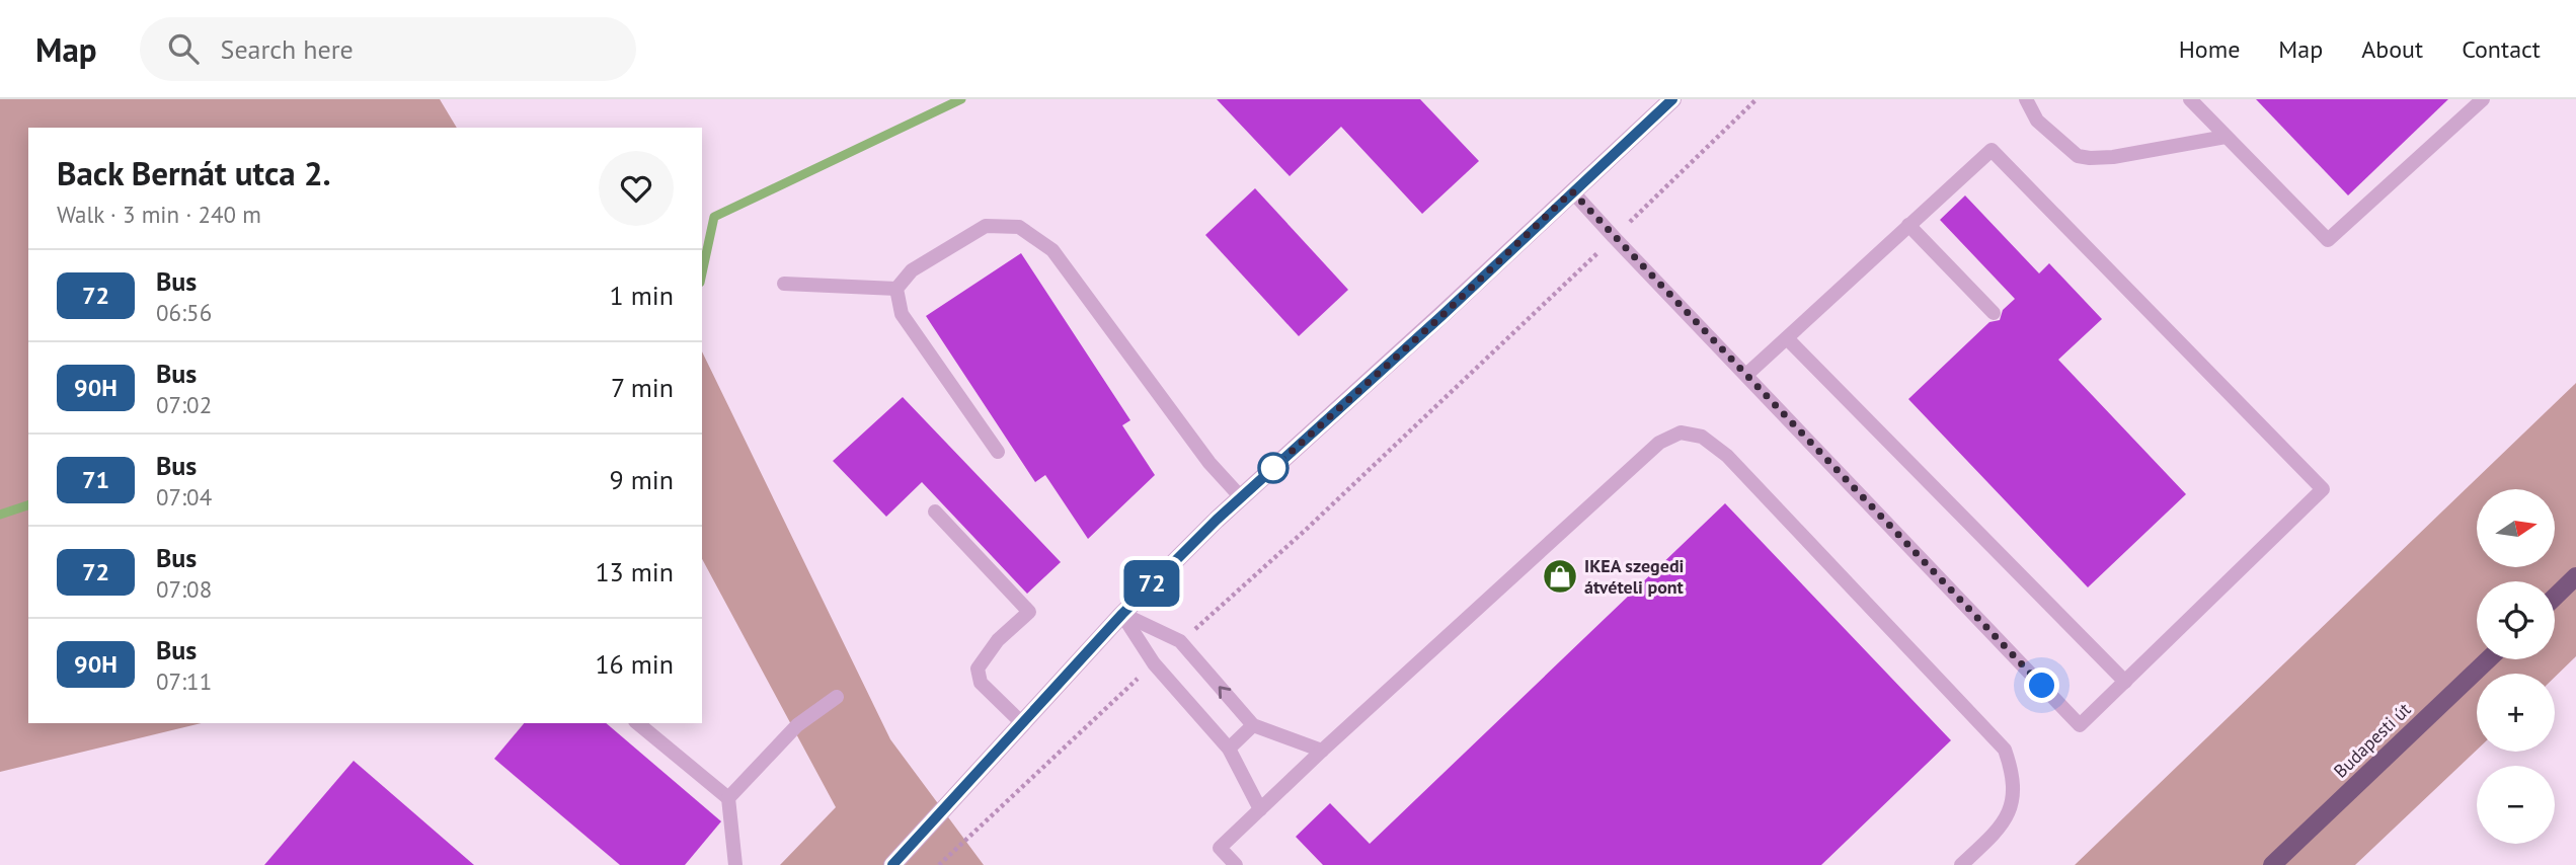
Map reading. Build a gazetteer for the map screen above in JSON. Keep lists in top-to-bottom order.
{
  "streets": {
    "main road": ["Budapesti út"]
  },
  "places": {
    "shop": ["IKEA szegedi átvételi pont"]
  },
  "lines": ["bus line 72"],
  "north": "right",
  "page": {
    "header": "Map",
    "search": "Search here",
    "nav": [
      "Home",
      "Map",
      "About",
      "Contact"
    ],
    "on_map": "72",
    "heading": ["Back Bernát utca 2.", "Walk · 3 min · 240 m"],
    "list": [
      {
        "mark": "72",
        "name": "Bus",
        "note": "06:56",
        "value": "1 min"
      },
      {
        "mark": "90H",
        "name": "Bus",
        "note": "07:02",
        "value": "7 min"
      },
      {
        "mark": "71",
        "name": "Bus",
        "note": "07:04",
        "value": "9 min"
      },
      {
        "mark": "72",
        "name": "Bus",
        "note": "07:08",
        "value": "13 min"
      },
      {
        "mark": "90H",
        "name": "Bus",
        "note": "07:11",
        "value": "16 min"
      }
    ],
    "map_buttons": ["+", "−"]
  }
}
